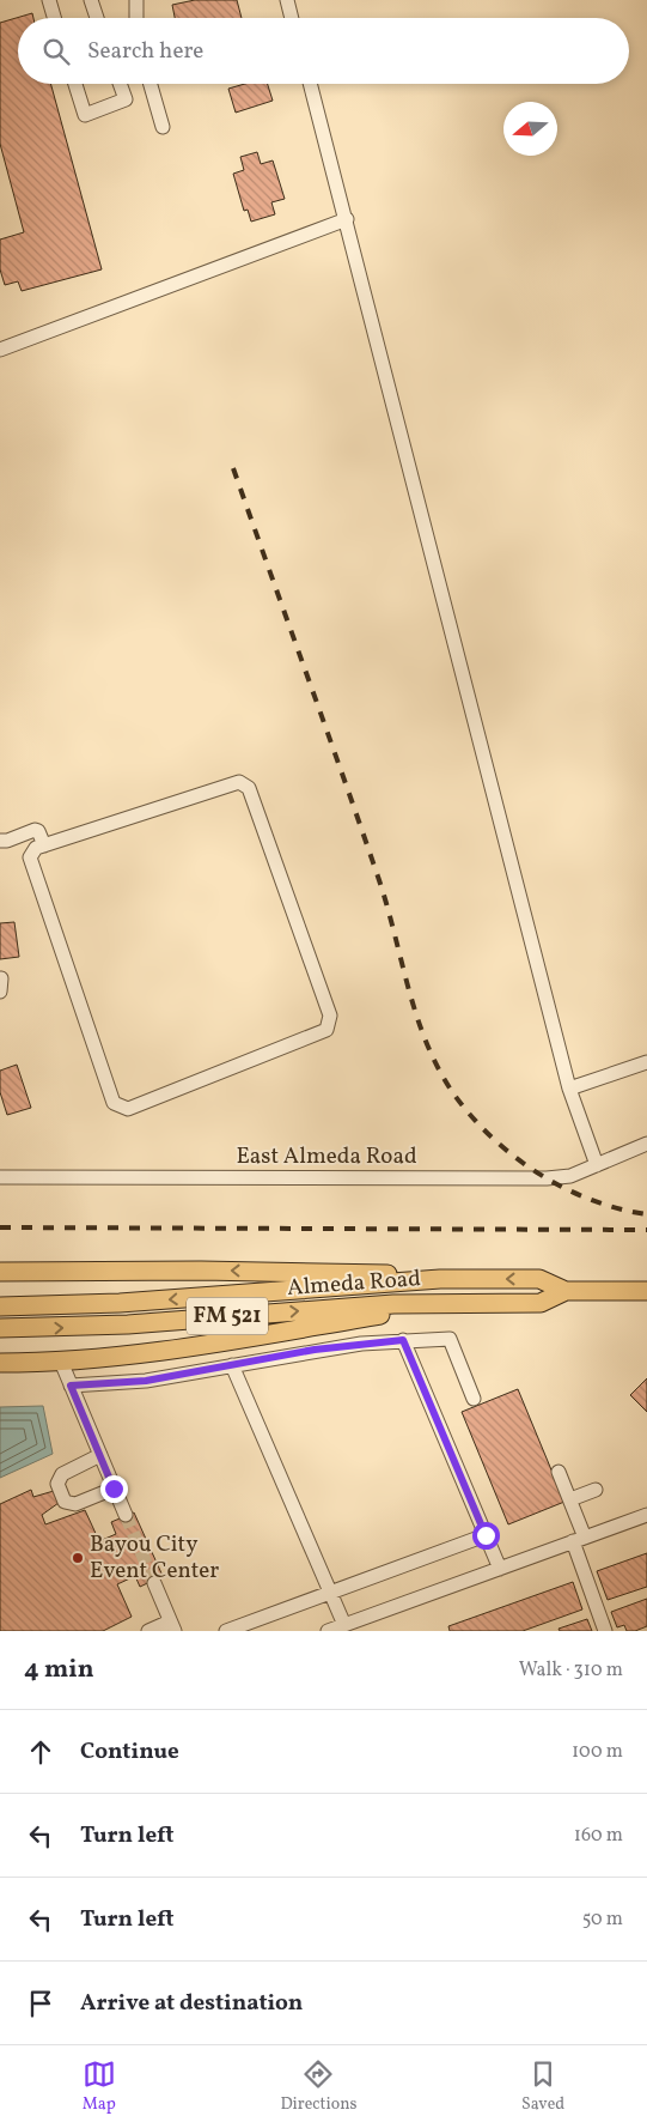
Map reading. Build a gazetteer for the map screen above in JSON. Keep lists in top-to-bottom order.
{
  "streets": {
    "main road": ["Almeda Road", "FM 521"],
    "street": ["East Almeda Road"]
  },
  "places": ["Bayou City Event Center"],
  "north": "left",
  "page": {
    "search": "Search here",
    "heading": ["4 min", "Walk · 310 m"],
    "list": [
      ["Continue", "100 m"],
      ["Turn left", "160 m"],
      ["Turn left", "50 m"],
      "Arrive at destination"
    ],
    "nav": ["Map", "Directions", "Saved"]
  }
}
